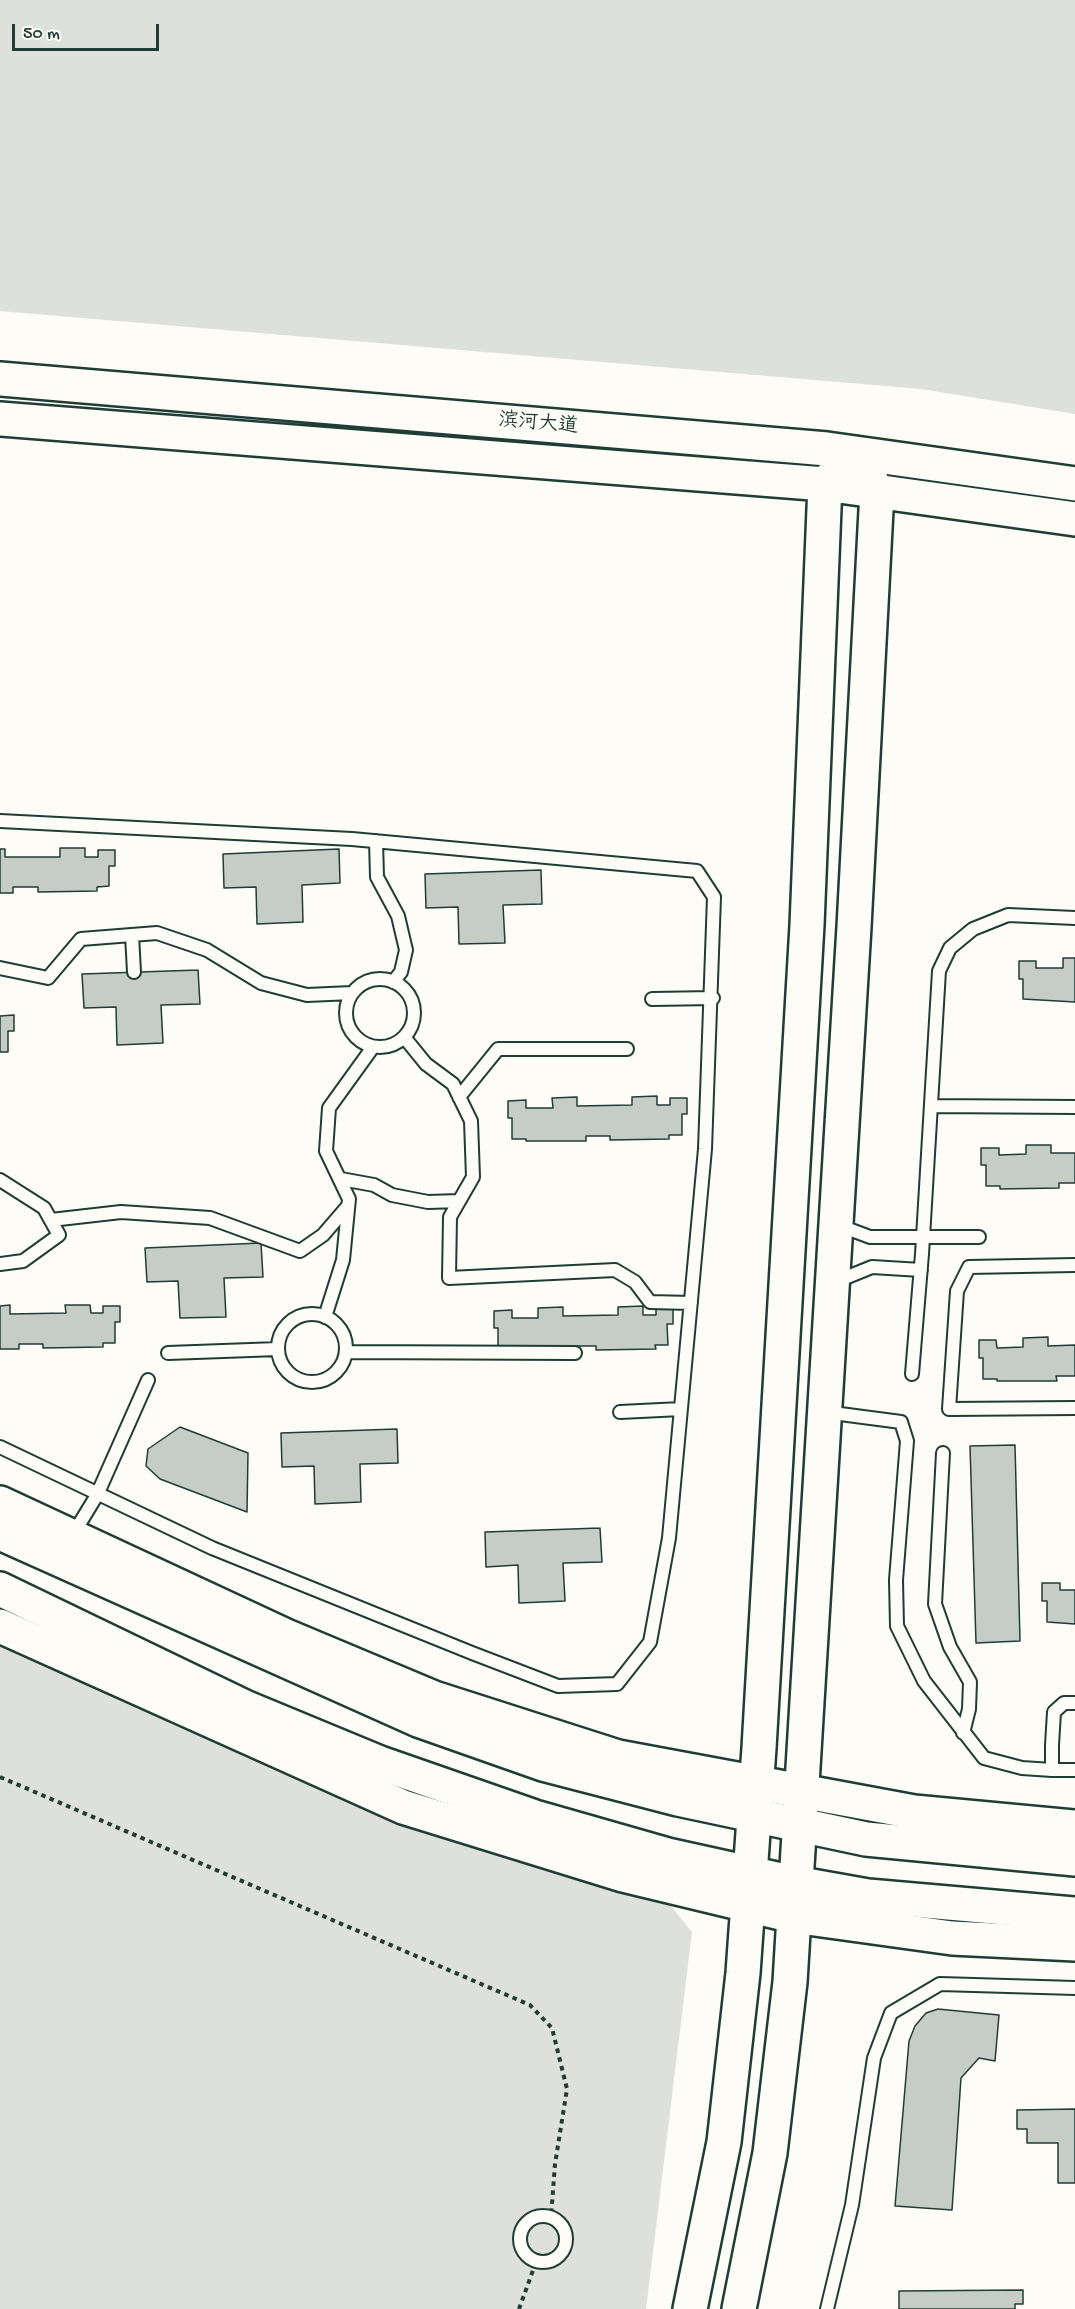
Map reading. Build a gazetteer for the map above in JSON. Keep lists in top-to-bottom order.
{
  "streets": {
    "street": ["滨河大道"]
  },
  "scale_bar": "50 m"
}
